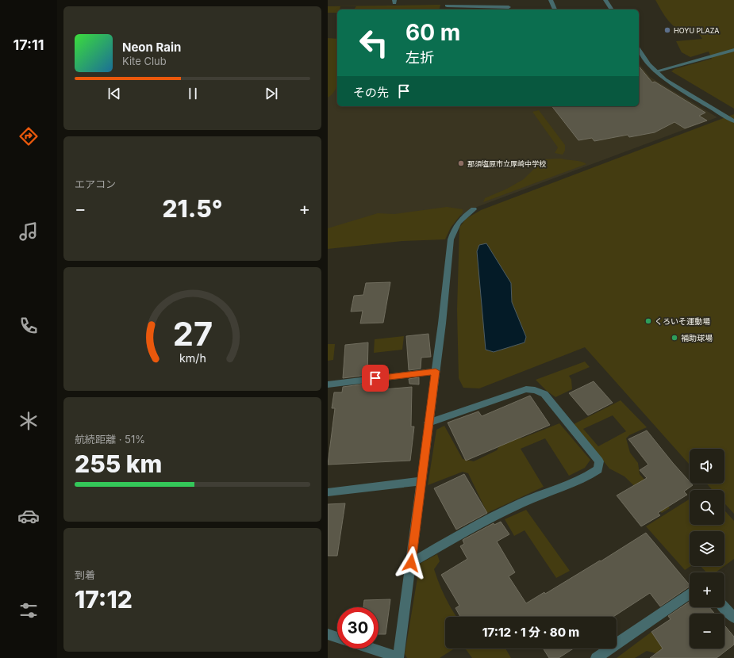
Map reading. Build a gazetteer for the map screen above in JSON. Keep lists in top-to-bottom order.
{
  "places": [
    "HOYU PLAZA",
    "那須塩原市立厚崎中学校",
    "くろいそ運動場",
    "補助球場"
  ],
  "page": {
    "tabs": "17:11",
    "turn": ["60 m", "左折"],
    "song": ["Neon Rain", "Kite Club"],
    "then": "その先",
    "tile": [
      "エアコン",
      ["航続距離 · 51%", "255 km"],
      ["到着", "17:12"]
    ],
    "heat": ["−", "21.5°", "+"],
    "map_buttons": ["+", "−"],
    "limit": "30",
    "trip": "17:12 · 1 分 · 80 m",
    "gauge": ["27", "km/h"]
  }
}
